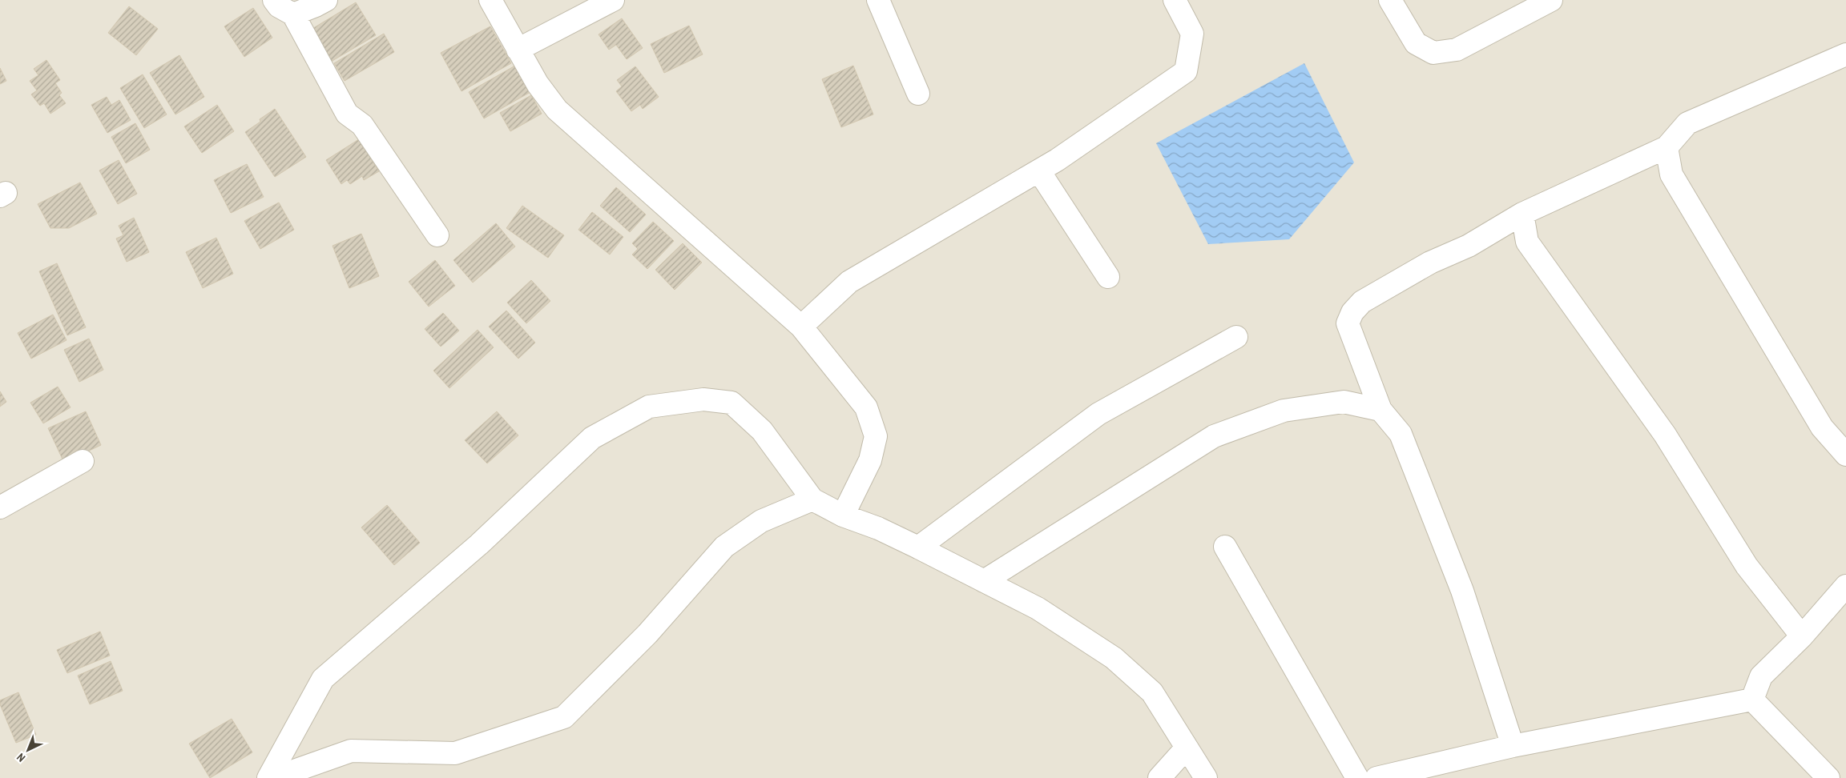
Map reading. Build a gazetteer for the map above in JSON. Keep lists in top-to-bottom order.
{
  "north": "bottom left"
}
